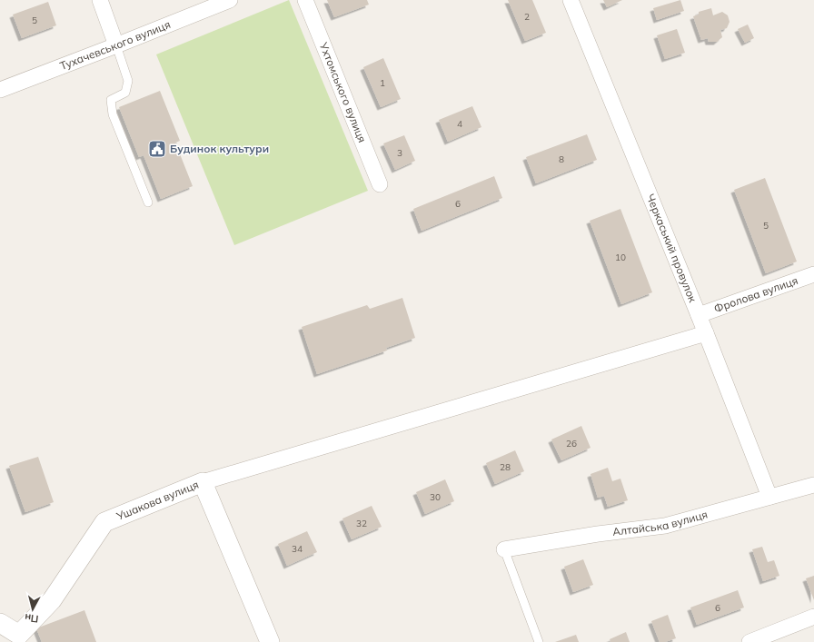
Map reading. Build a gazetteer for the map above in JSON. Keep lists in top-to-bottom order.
{
  "streets": {
    "street": [
      "Тухачевського вулиця",
      "Ухтомського вулиця",
      "Черкаський провулок",
      "Фролова вулиця",
      "Ушакова вулиця",
      "Алтайська вулиця"
    ]
  },
  "crossings": [
    ["Черкаський провулок", "Фролова вулиця"],
    ["Черкаський провулок", "Алтайська вулиця"]
  ],
  "places": {
    "public building": ["Будинок культури"]
  },
  "house_numbers": [
    "2",
    "5",
    "1",
    "4",
    "3",
    "8",
    "6",
    "5",
    "10",
    "26",
    "28",
    "30",
    "32",
    "34",
    "6"
  ],
  "north": "bottom"
}
